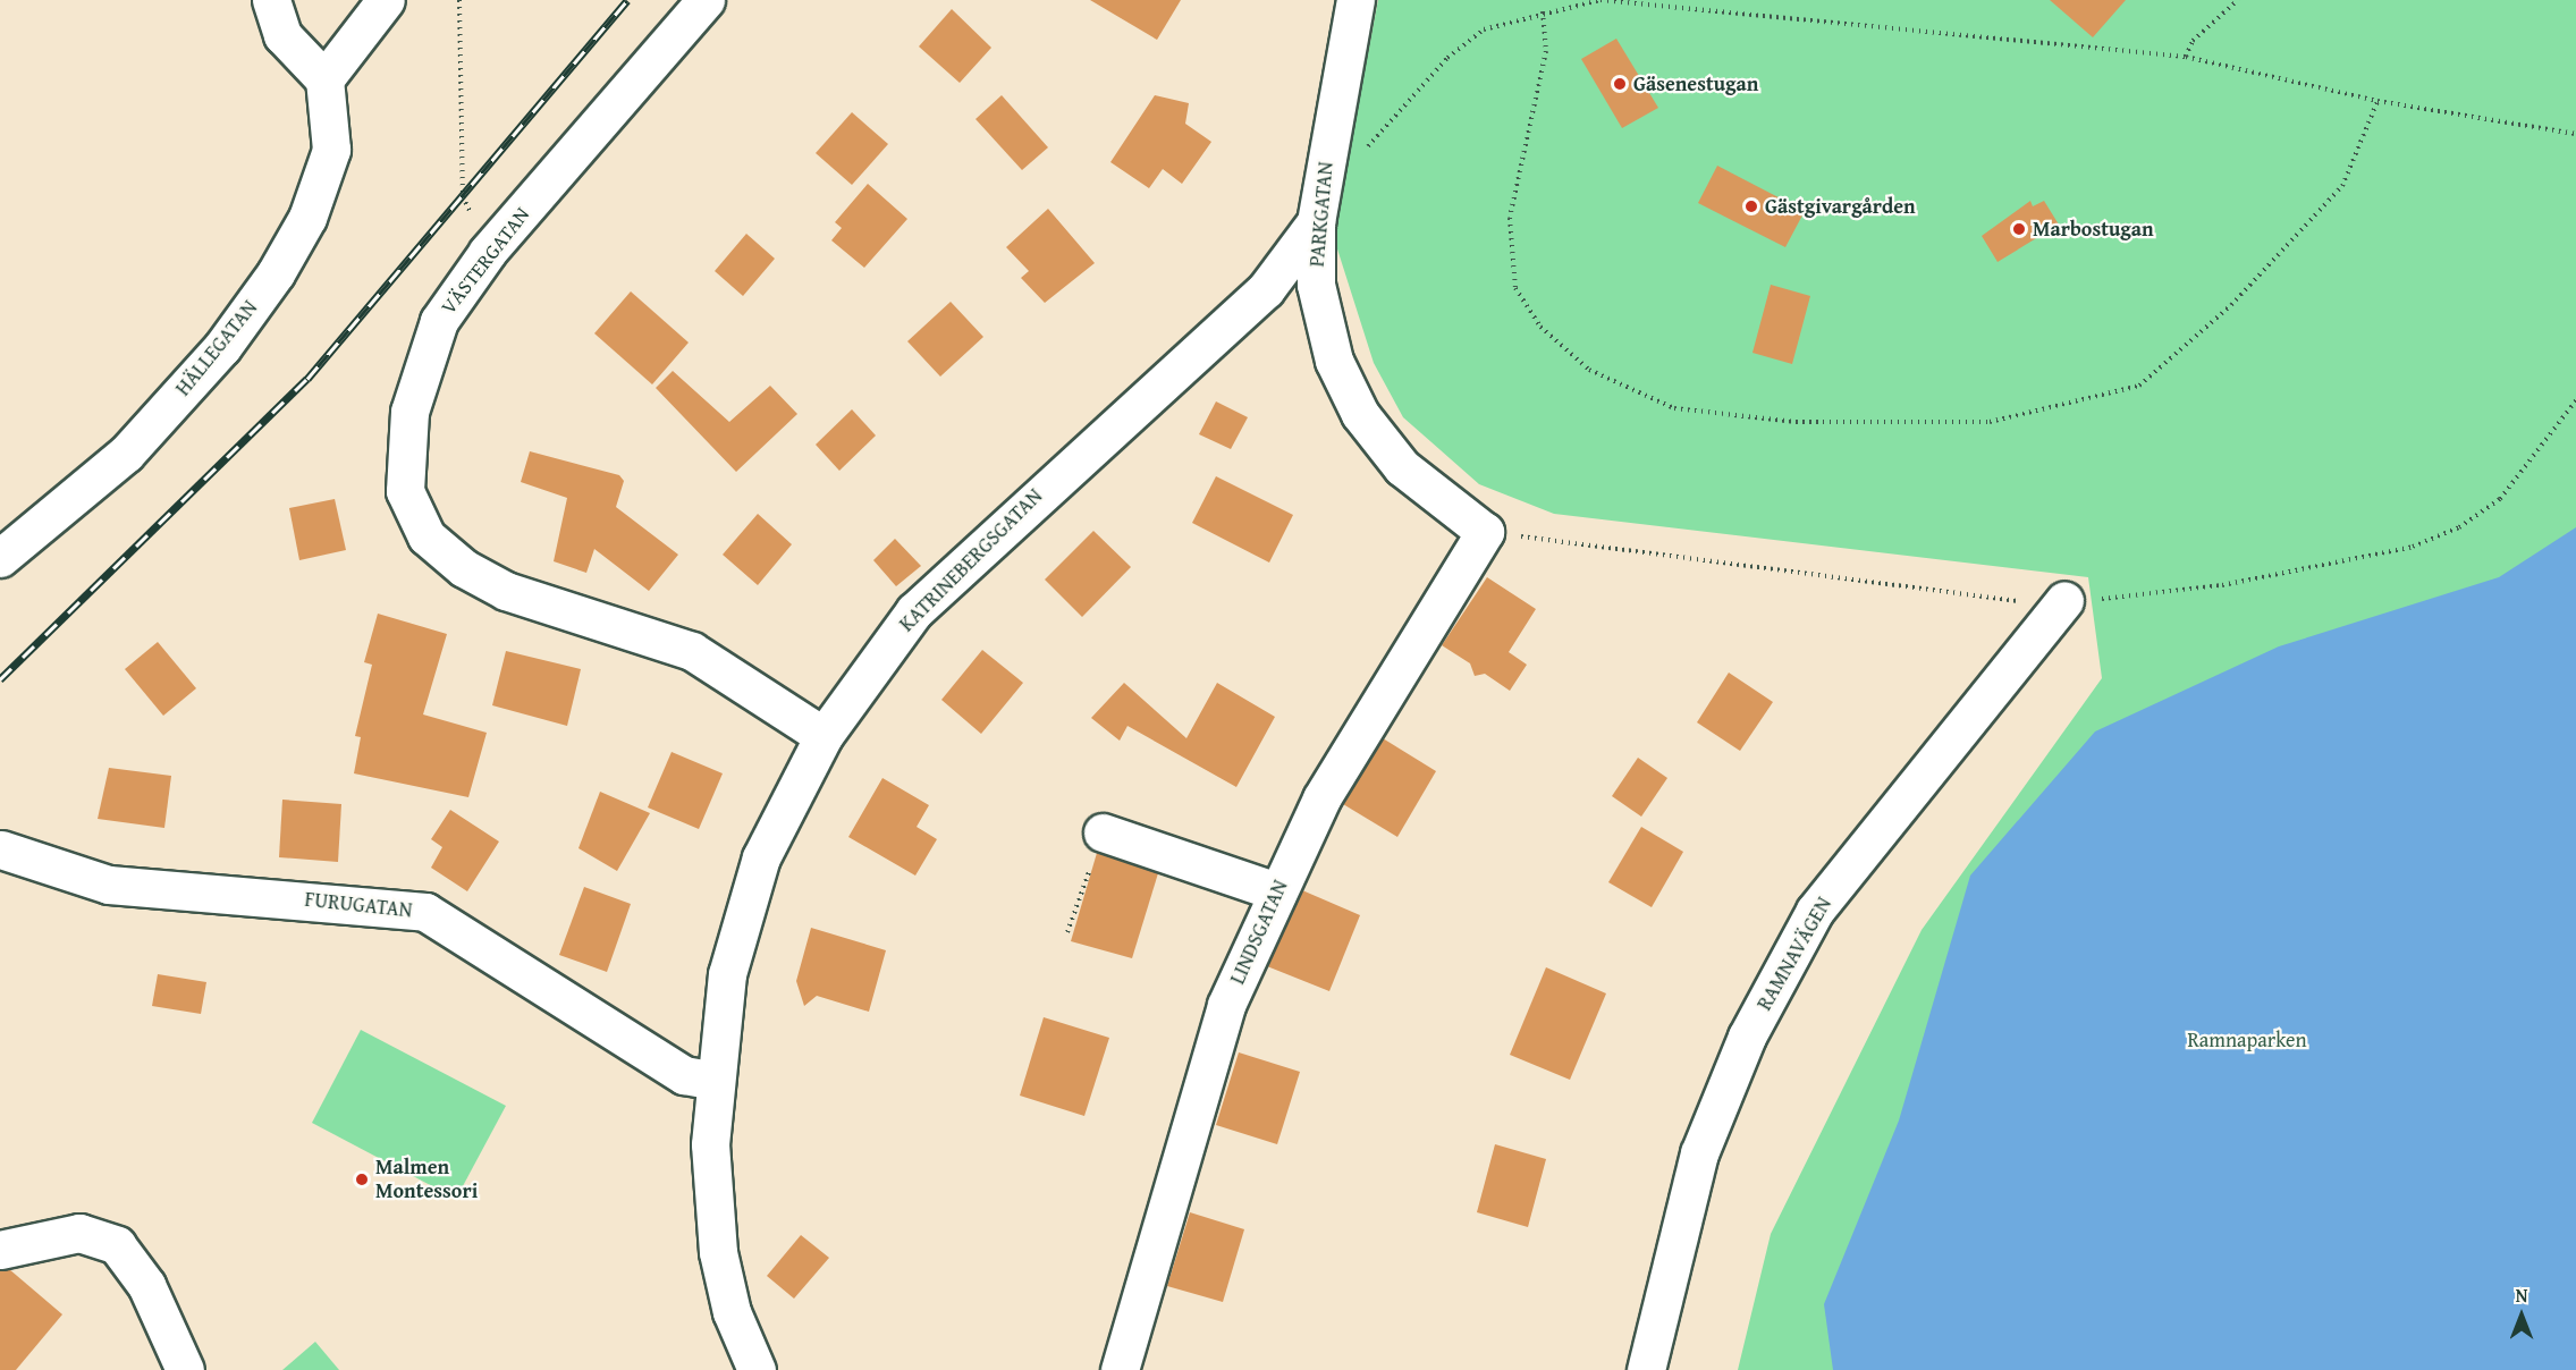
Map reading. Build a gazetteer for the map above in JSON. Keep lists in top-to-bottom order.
{
  "streets": {
    "street": [
      "PARKGATAN",
      "VÄSTERGATAN",
      "HÄLLEGATAN",
      "KATRINEBERGSGATAN",
      "FURUGATAN",
      "LINDSGATAN",
      "RAMNAVÄGEN"
    ]
  },
  "crossings": [
    ["PARKGATAN", "KATRINEBERGSGATAN"],
    ["PARKGATAN", "LINDSGATAN"],
    ["VÄSTERGATAN", "KATRINEBERGSGATAN"],
    ["KATRINEBERGSGATAN", "FURUGATAN"]
  ],
  "parks": ["Ramnaparken"],
  "places": [
    "Gäsenestugan",
    "Gästgivargården",
    "Marbostugan",
    "Malmen Montessori"
  ],
  "north": "top"
}
